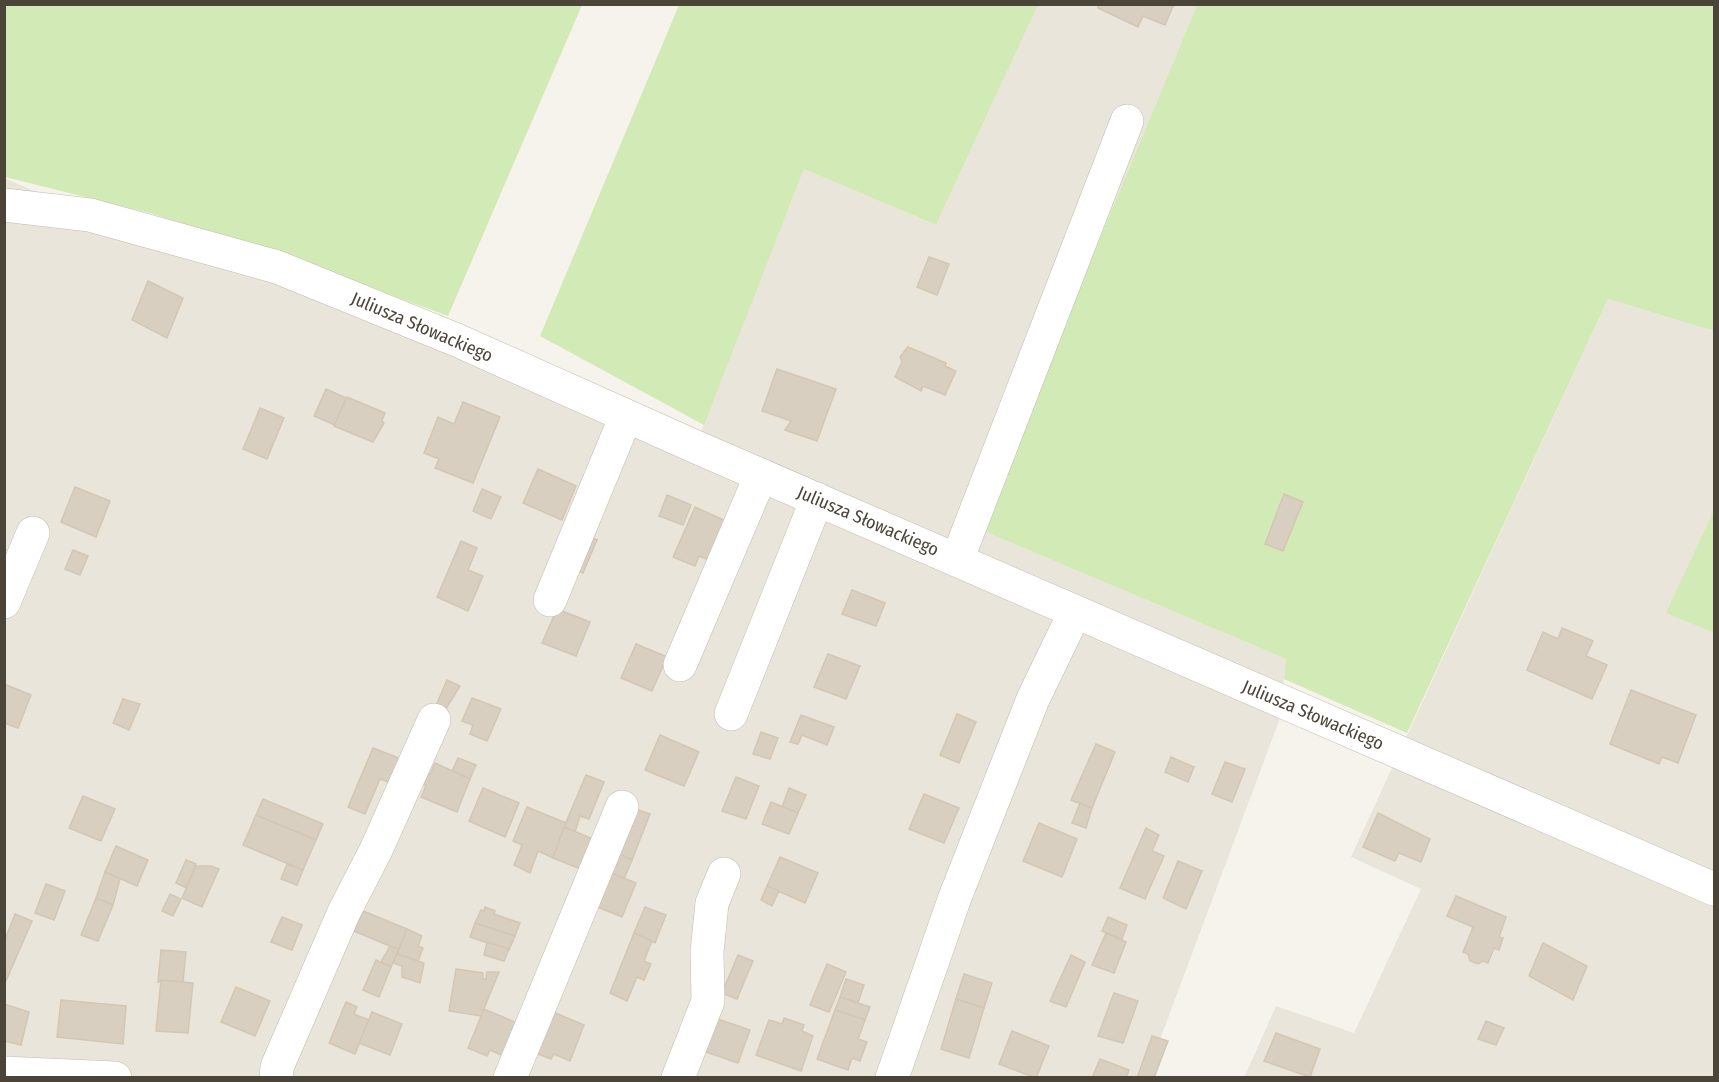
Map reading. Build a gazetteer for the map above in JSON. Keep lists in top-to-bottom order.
{
  "streets": {
    "street": ["Juliusza Słowackiego"]
  }
}
